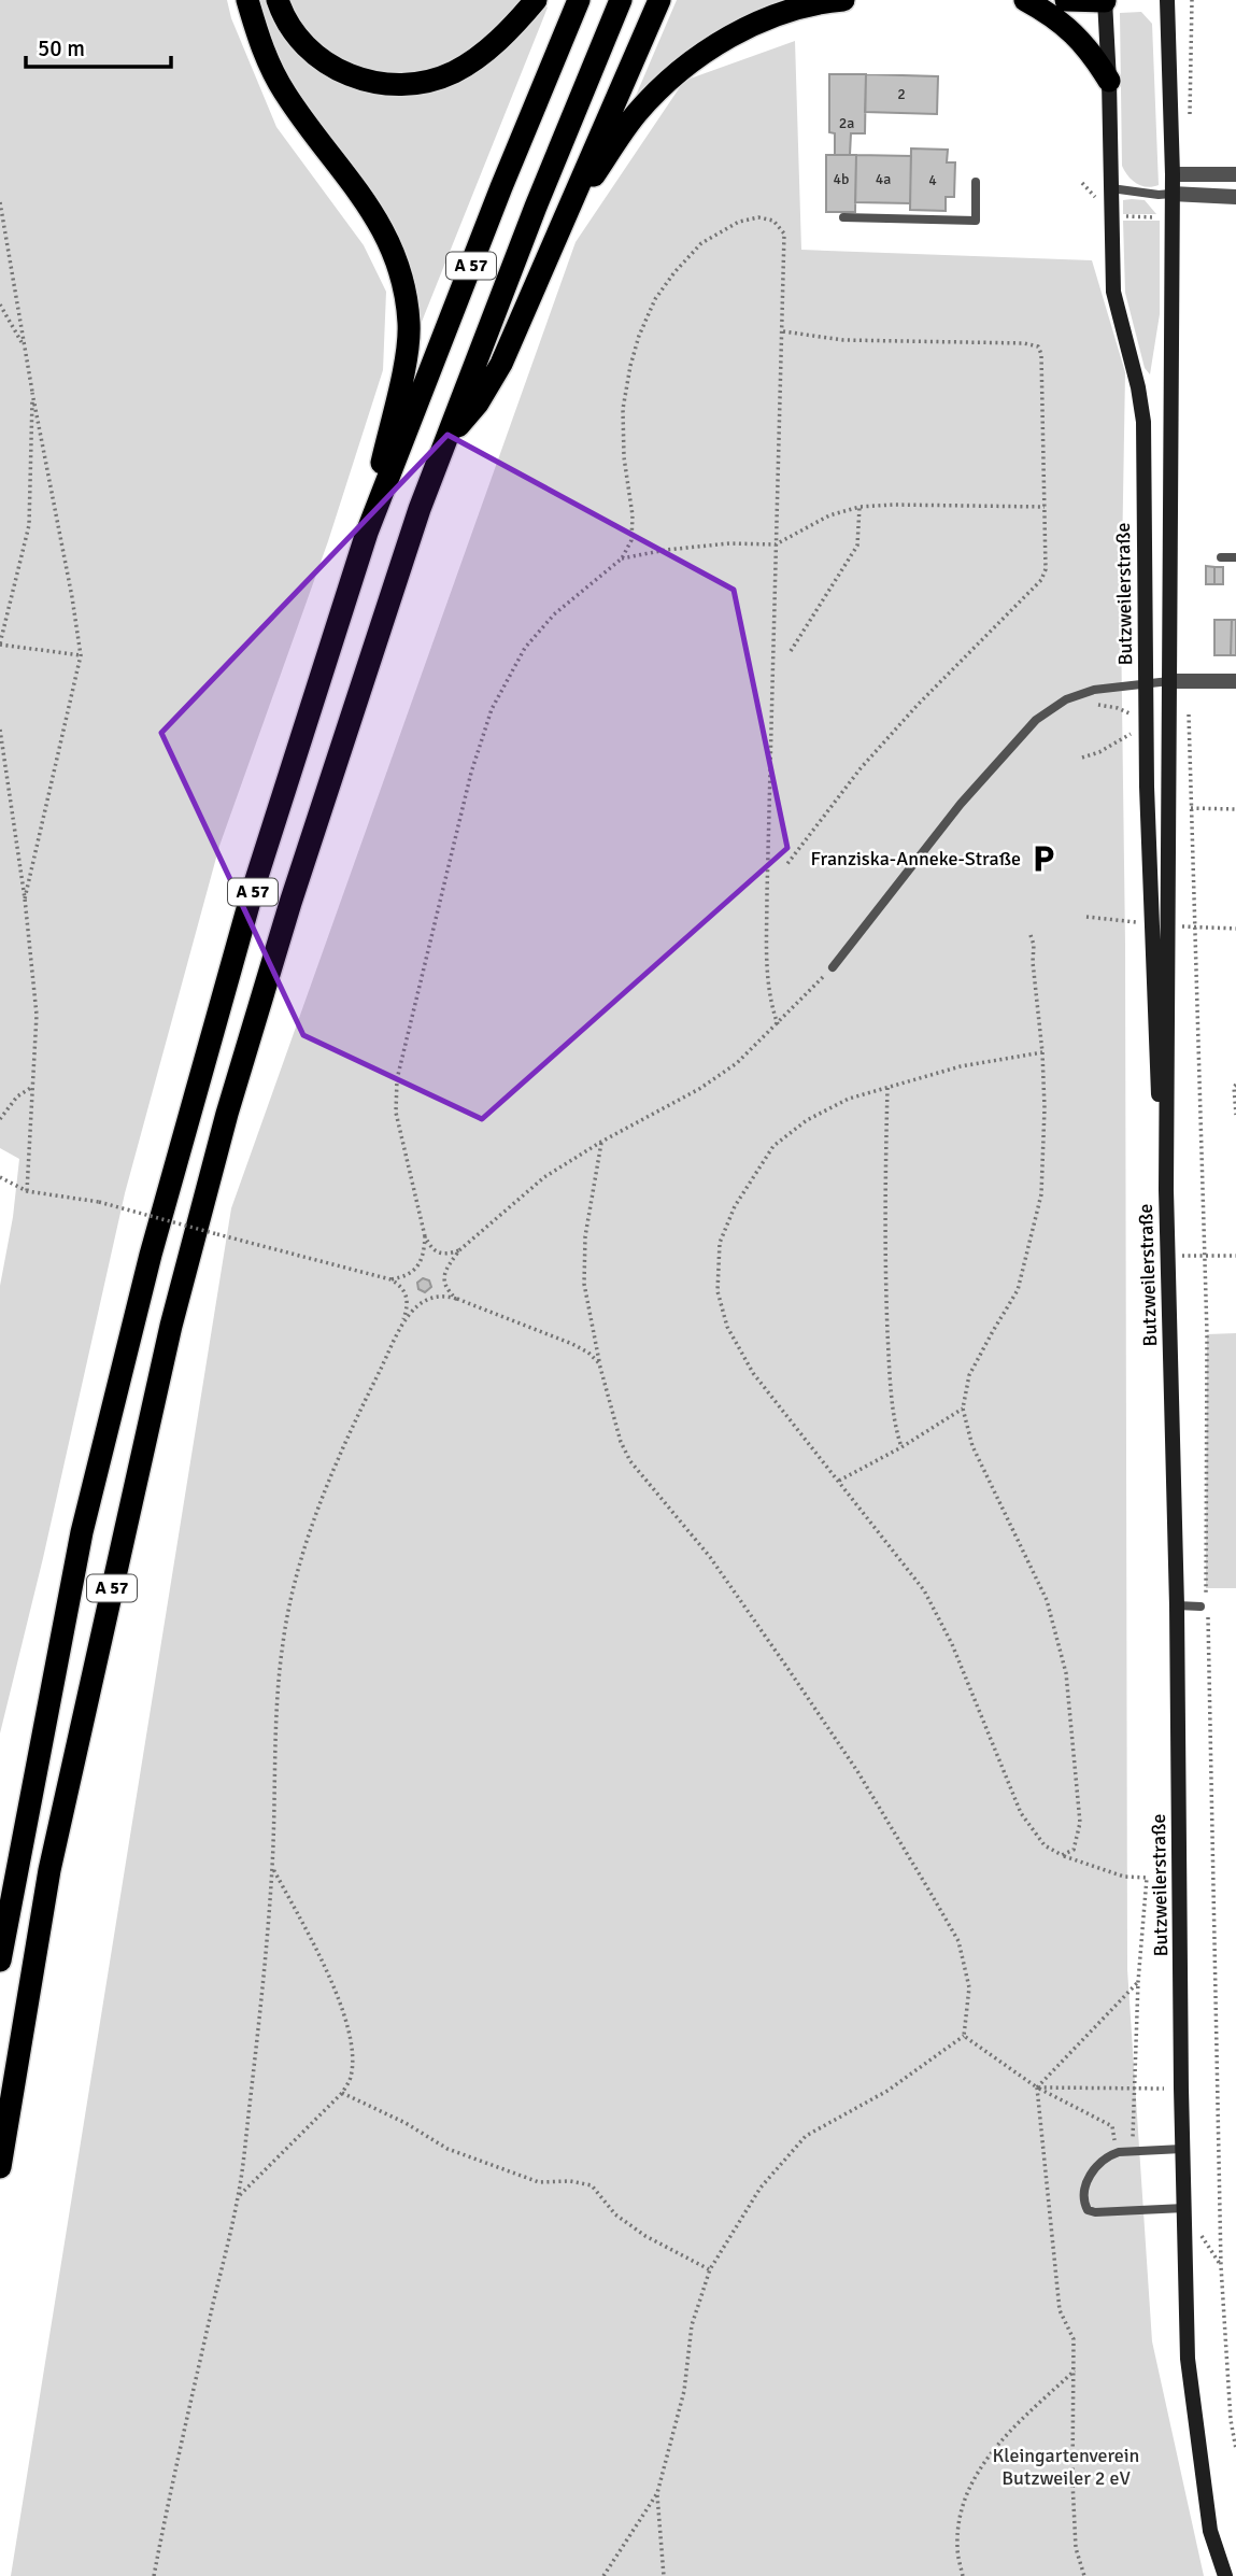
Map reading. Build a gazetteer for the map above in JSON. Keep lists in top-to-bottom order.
{
  "streets": {
    "highway": ["A 57"],
    "main road": ["Butzweilerstraße"]
  },
  "parks": ["Kleingartenverein Butzweiler 2 eV"],
  "places": {
    "parking": ["Franziska-Anneke-Straße"]
  },
  "house_numbers": [
    "2",
    "2a",
    "4b",
    "4a",
    "4"
  ],
  "scale_bar": "50 m"
}
